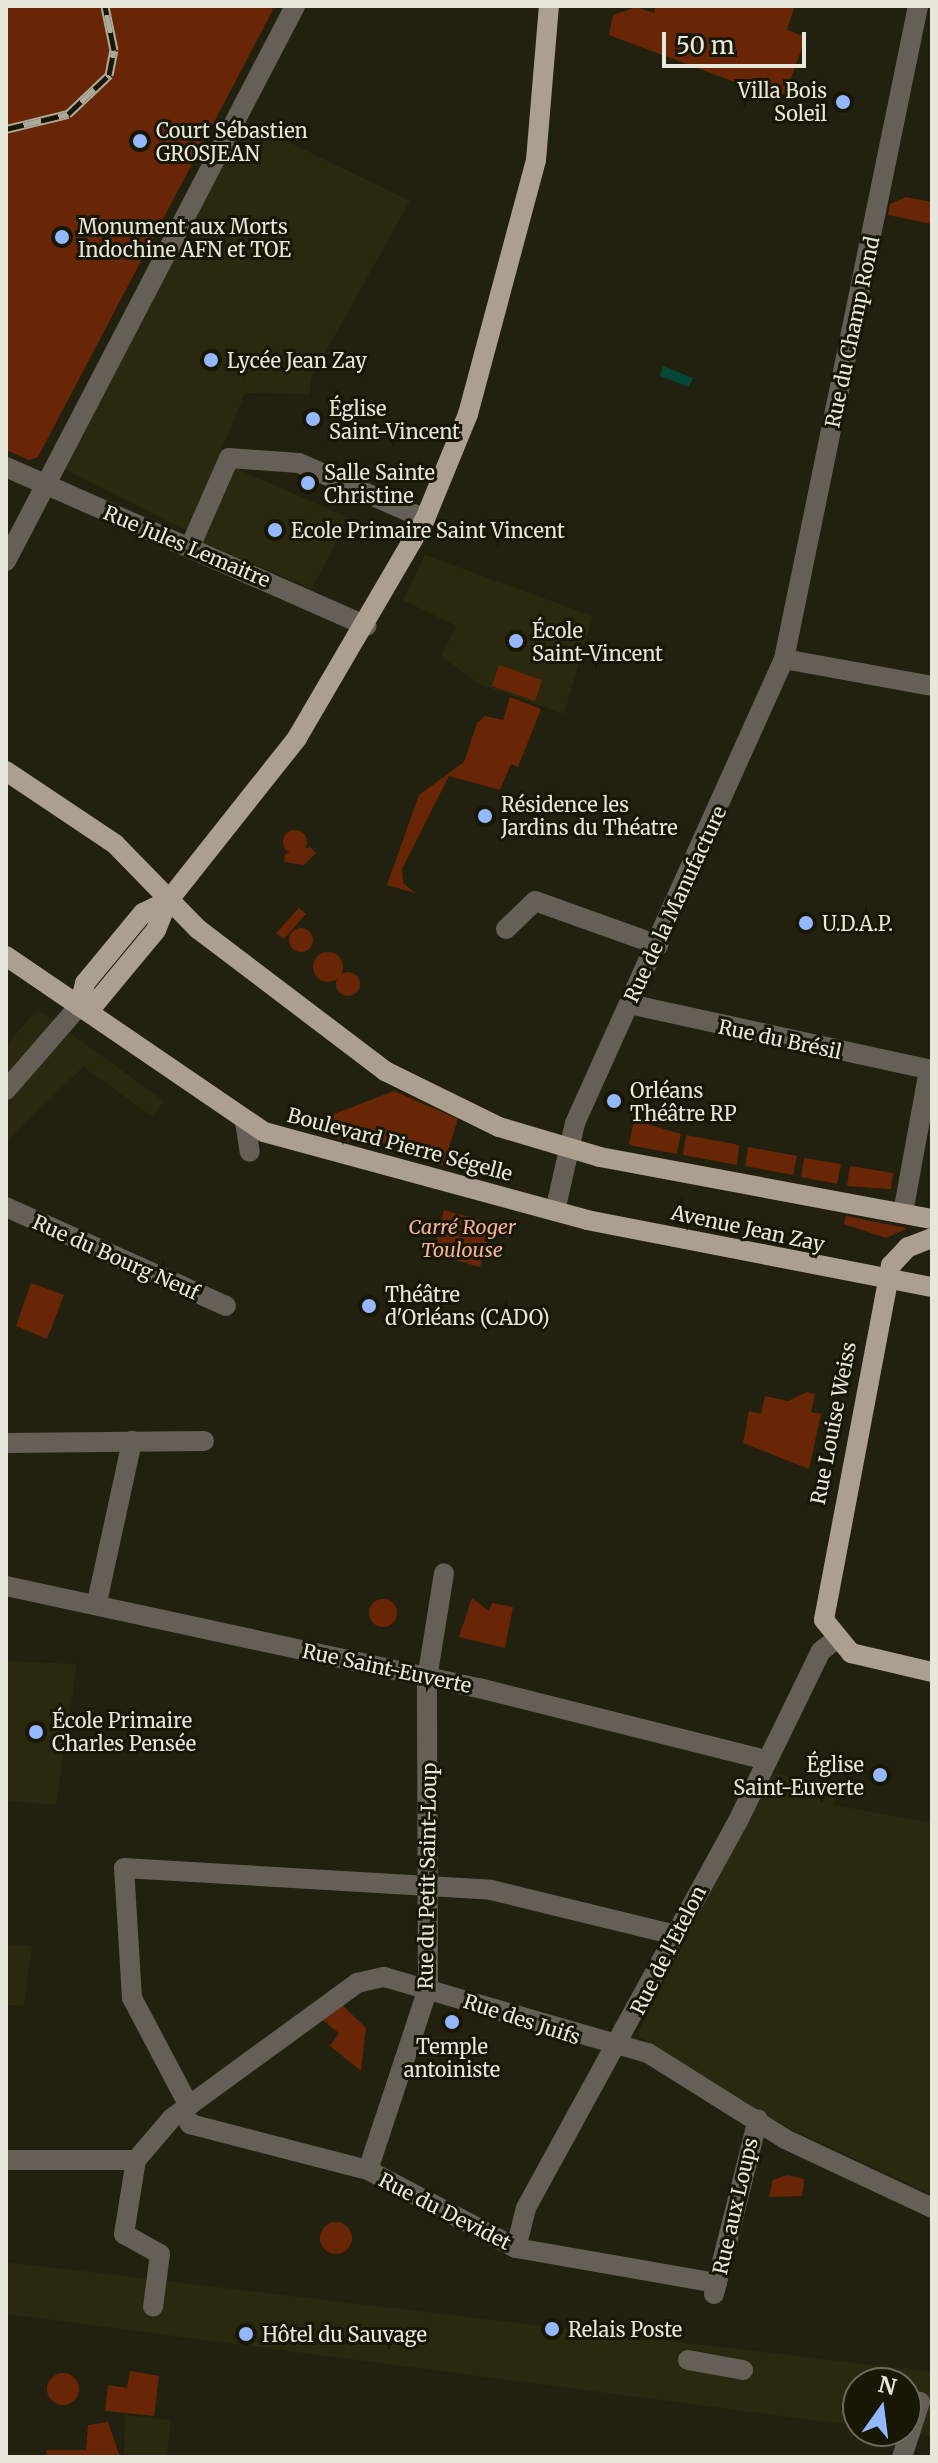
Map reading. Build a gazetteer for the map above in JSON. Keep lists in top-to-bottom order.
{
  "streets": {
    "main road": ["Boulevard Pierre Ségelle", "Avenue Jean Zay", "Rue Louise Weiss"],
    "street": [
      "Rue du Champ Rond",
      "Rue Jules Lemaitre",
      "Rue de la Manufacture",
      "Rue du Brésil",
      "Rue du Bourg Neuf",
      "Rue Saint-Euverte",
      "Rue du Petit Saint-Loup",
      "Rue de l'Etelon",
      "Rue des Juifs",
      "Rue aux Loups",
      "Rue du Devidet"
    ]
  },
  "crossings": [
    ["Rue du Champ Rond", "Rue de la Manufacture"],
    ["Rue de la Manufacture", "Rue du Brésil"],
    ["Rue de la Manufacture", "Boulevard Pierre Ségelle"],
    ["Rue de la Manufacture", "Avenue Jean Zay"],
    ["Boulevard Pierre Ségelle", "Avenue Jean Zay"],
    ["Avenue Jean Zay", "Rue Louise Weiss"],
    ["Rue Louise Weiss", "Rue de l'Etelon"],
    ["Rue Saint-Euverte", "Rue du Petit Saint-Loup"],
    ["Rue Saint-Euverte", "Rue de l'Etelon"],
    ["Rue du Petit Saint-Loup", "Rue des Juifs"],
    ["Rue du Petit Saint-Loup", "Rue du Devidet"],
    ["Rue de l'Etelon", "Rue des Juifs"],
    ["Rue de l'Etelon", "Rue du Devidet"],
    ["Rue des Juifs", "Rue aux Loups"],
    ["Rue des Juifs", "Rue du Devidet"],
    ["Rue aux Loups", "Rue du Devidet"]
  ],
  "parks": ["Carré Roger Toulouse"],
  "places": [
    "Villa Bois Soleil",
    "Court Sébastien GROSJEAN",
    "Monument aux Morts Indochine AFN et TOE",
    "Lycée Jean Zay",
    "Église Saint-Vincent",
    "Salle Sainte Christine",
    "Ecole Primaire Saint Vincent",
    "École Saint-Vincent",
    "Résidence les Jardins du Théatre",
    "U.D.A.P.",
    "Orléans Théâtre RP",
    "Théâtre d'Orléans (CADO)",
    "École Primaire Charles Pensée",
    "Église Saint-Euverte",
    "Temple antoiniste",
    "Relais Poste",
    "Hôtel du Sauvage"
  ],
  "scale_bar": "50 m",
  "north": "top"
}
